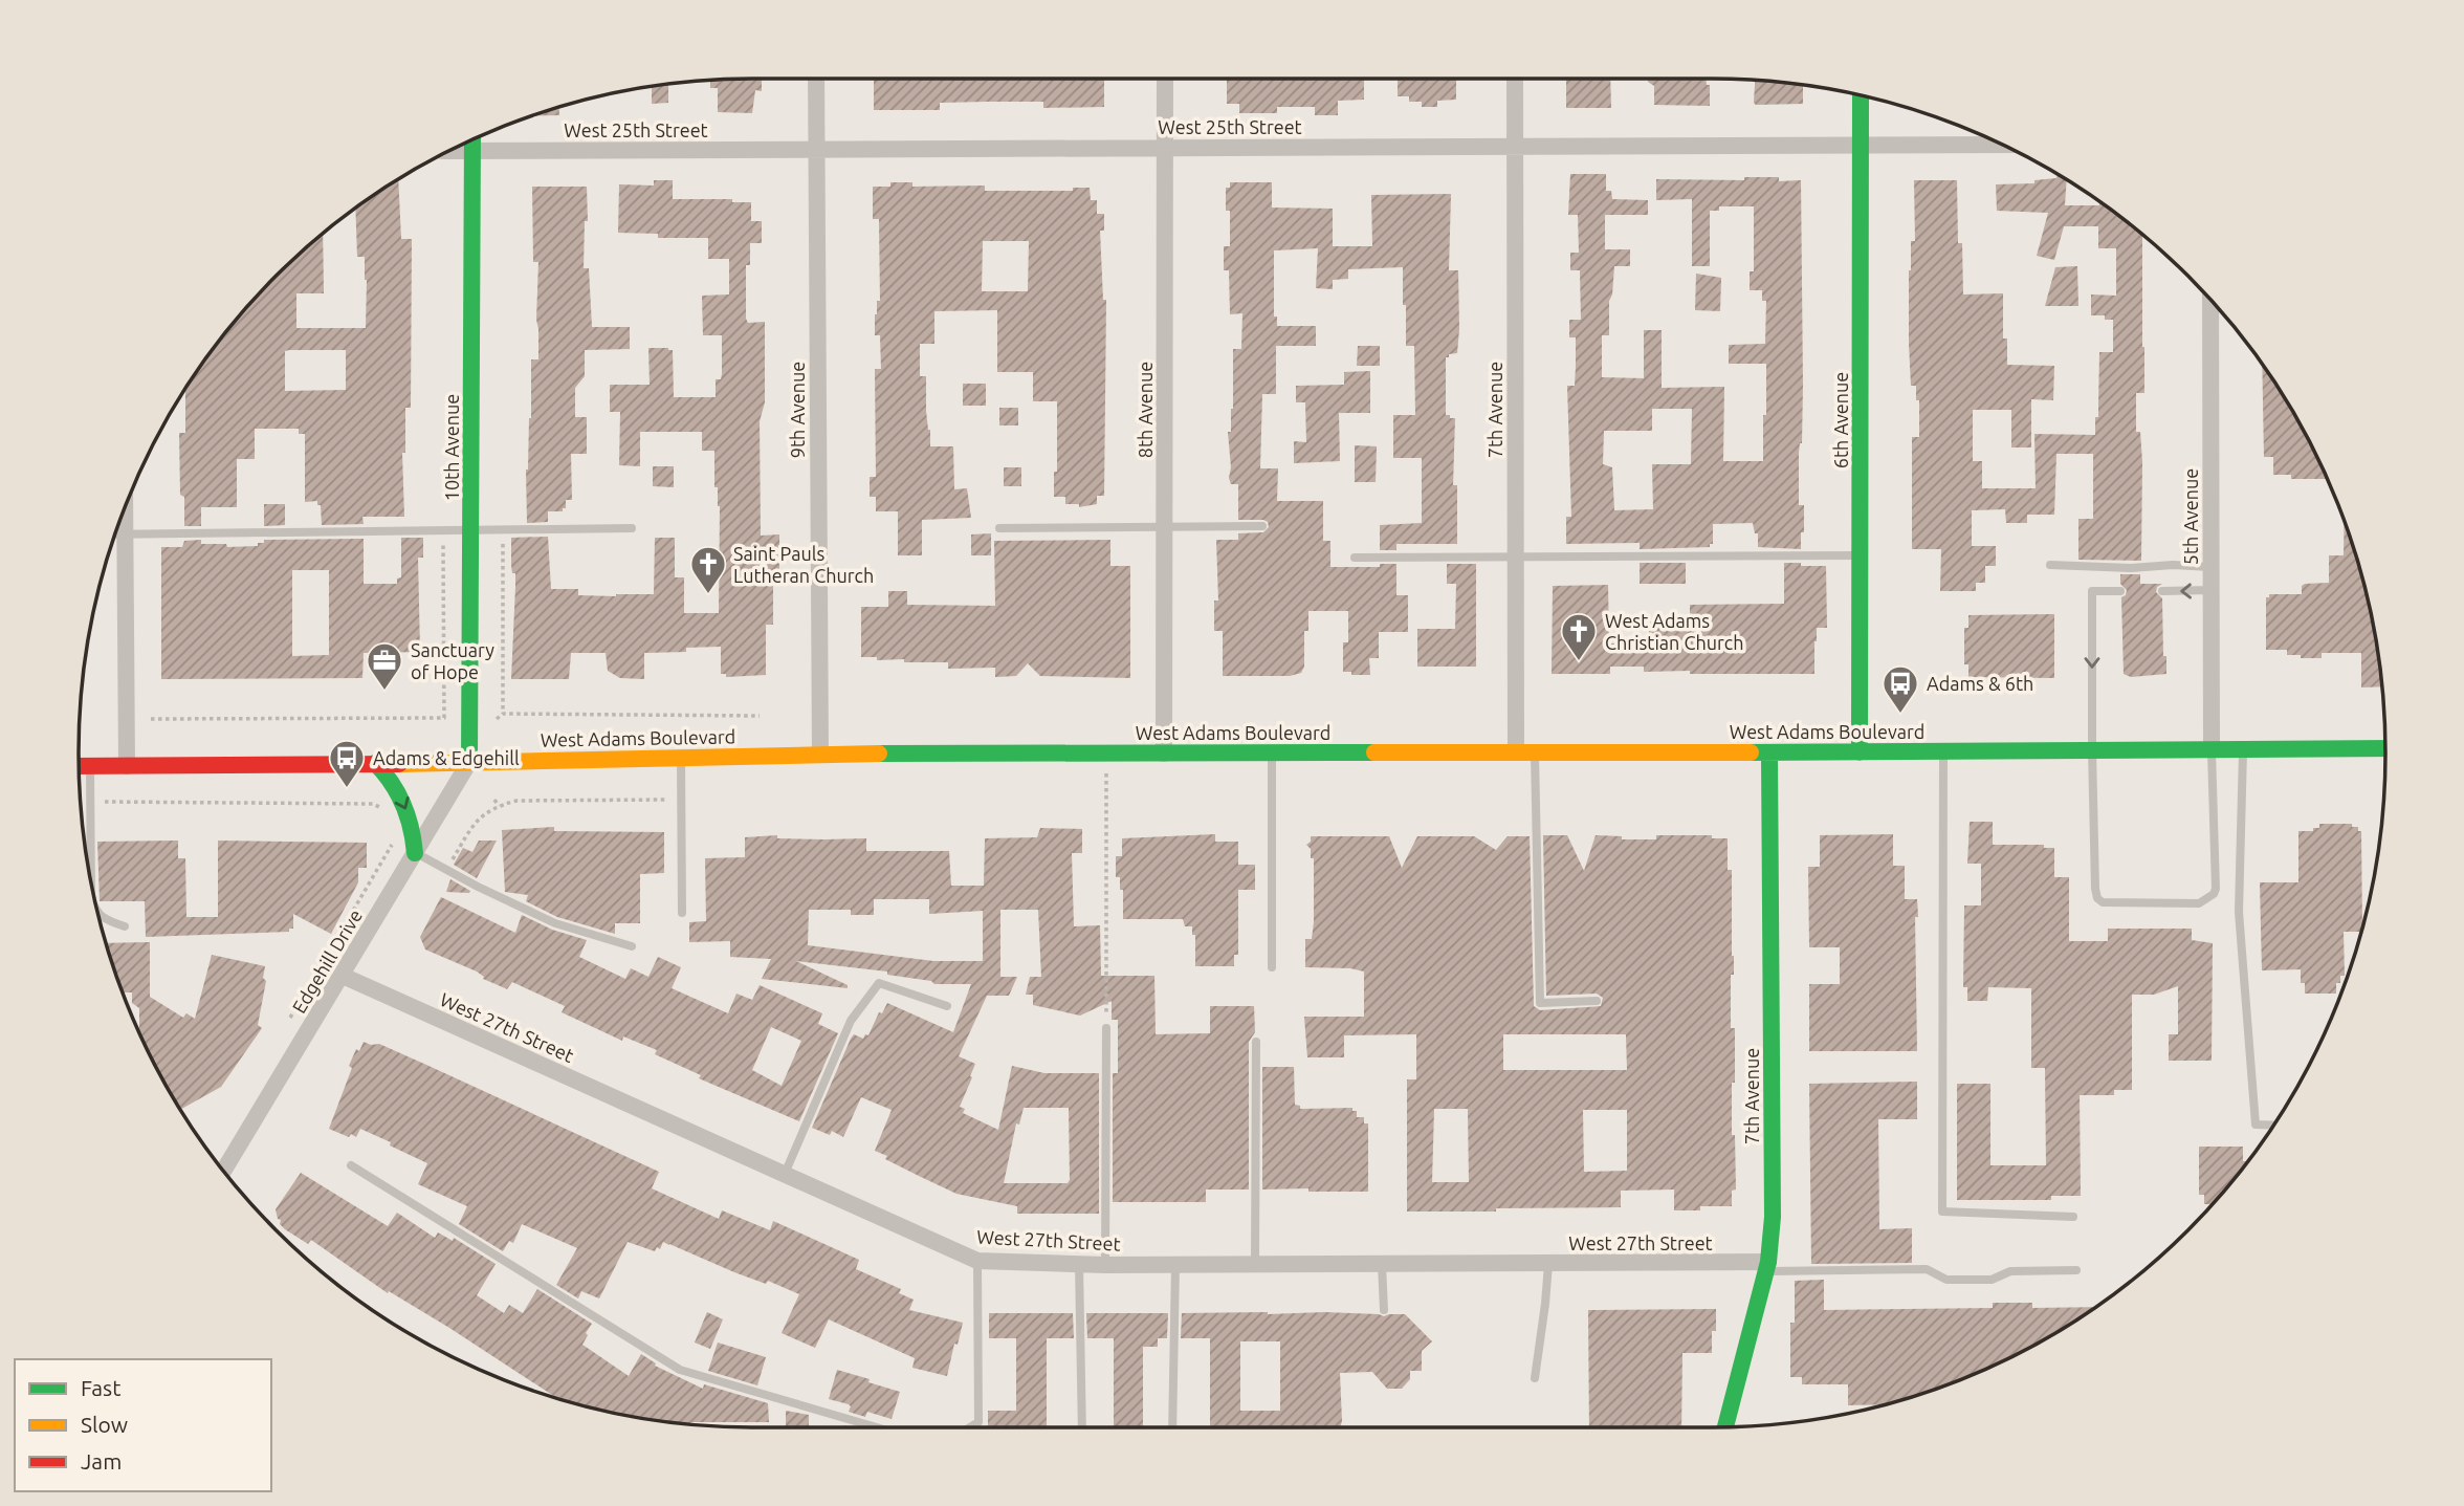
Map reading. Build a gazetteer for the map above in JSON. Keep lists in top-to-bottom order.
{
  "streets": {
    "main road": [
      "7th Avenue",
      "6th Avenue",
      "10th Avenue",
      "West Adams Boulevard"
    ],
    "street": [
      "West 25th Street",
      "9th Avenue",
      "8th Avenue",
      "5th Avenue",
      "Edgehill Drive",
      "West 27th Street"
    ]
  },
  "crossings": [
    ["West 25th Street", "9th Avenue"],
    ["West 25th Street", "8th Avenue"],
    ["West 25th Street", "7th Avenue"],
    ["West 25th Street", "6th Avenue"],
    ["West 25th Street", "10th Avenue"],
    ["9th Avenue", "West Adams Boulevard"],
    ["8th Avenue", "West Adams Boulevard"],
    ["7th Avenue", "West Adams Boulevard"],
    ["7th Avenue", "West 27th Street"],
    ["6th Avenue", "West Adams Boulevard"],
    ["10th Avenue", "West Adams Boulevard"],
    ["10th Avenue", "Edgehill Drive"],
    ["5th Avenue", "West Adams Boulevard"],
    ["West Adams Boulevard", "Edgehill Drive"],
    ["Edgehill Drive", "West 27th Street"]
  ],
  "places": {
    "church": ["Saint Pauls Lutheran Church", "West Adams Christian Church"],
    "office": ["Sanctuary of Hope"],
    "bus stop": ["Adams & 6th", "Adams & Edgehill"]
  },
  "legend": ["Fast", "Slow", "Jam"]
}
